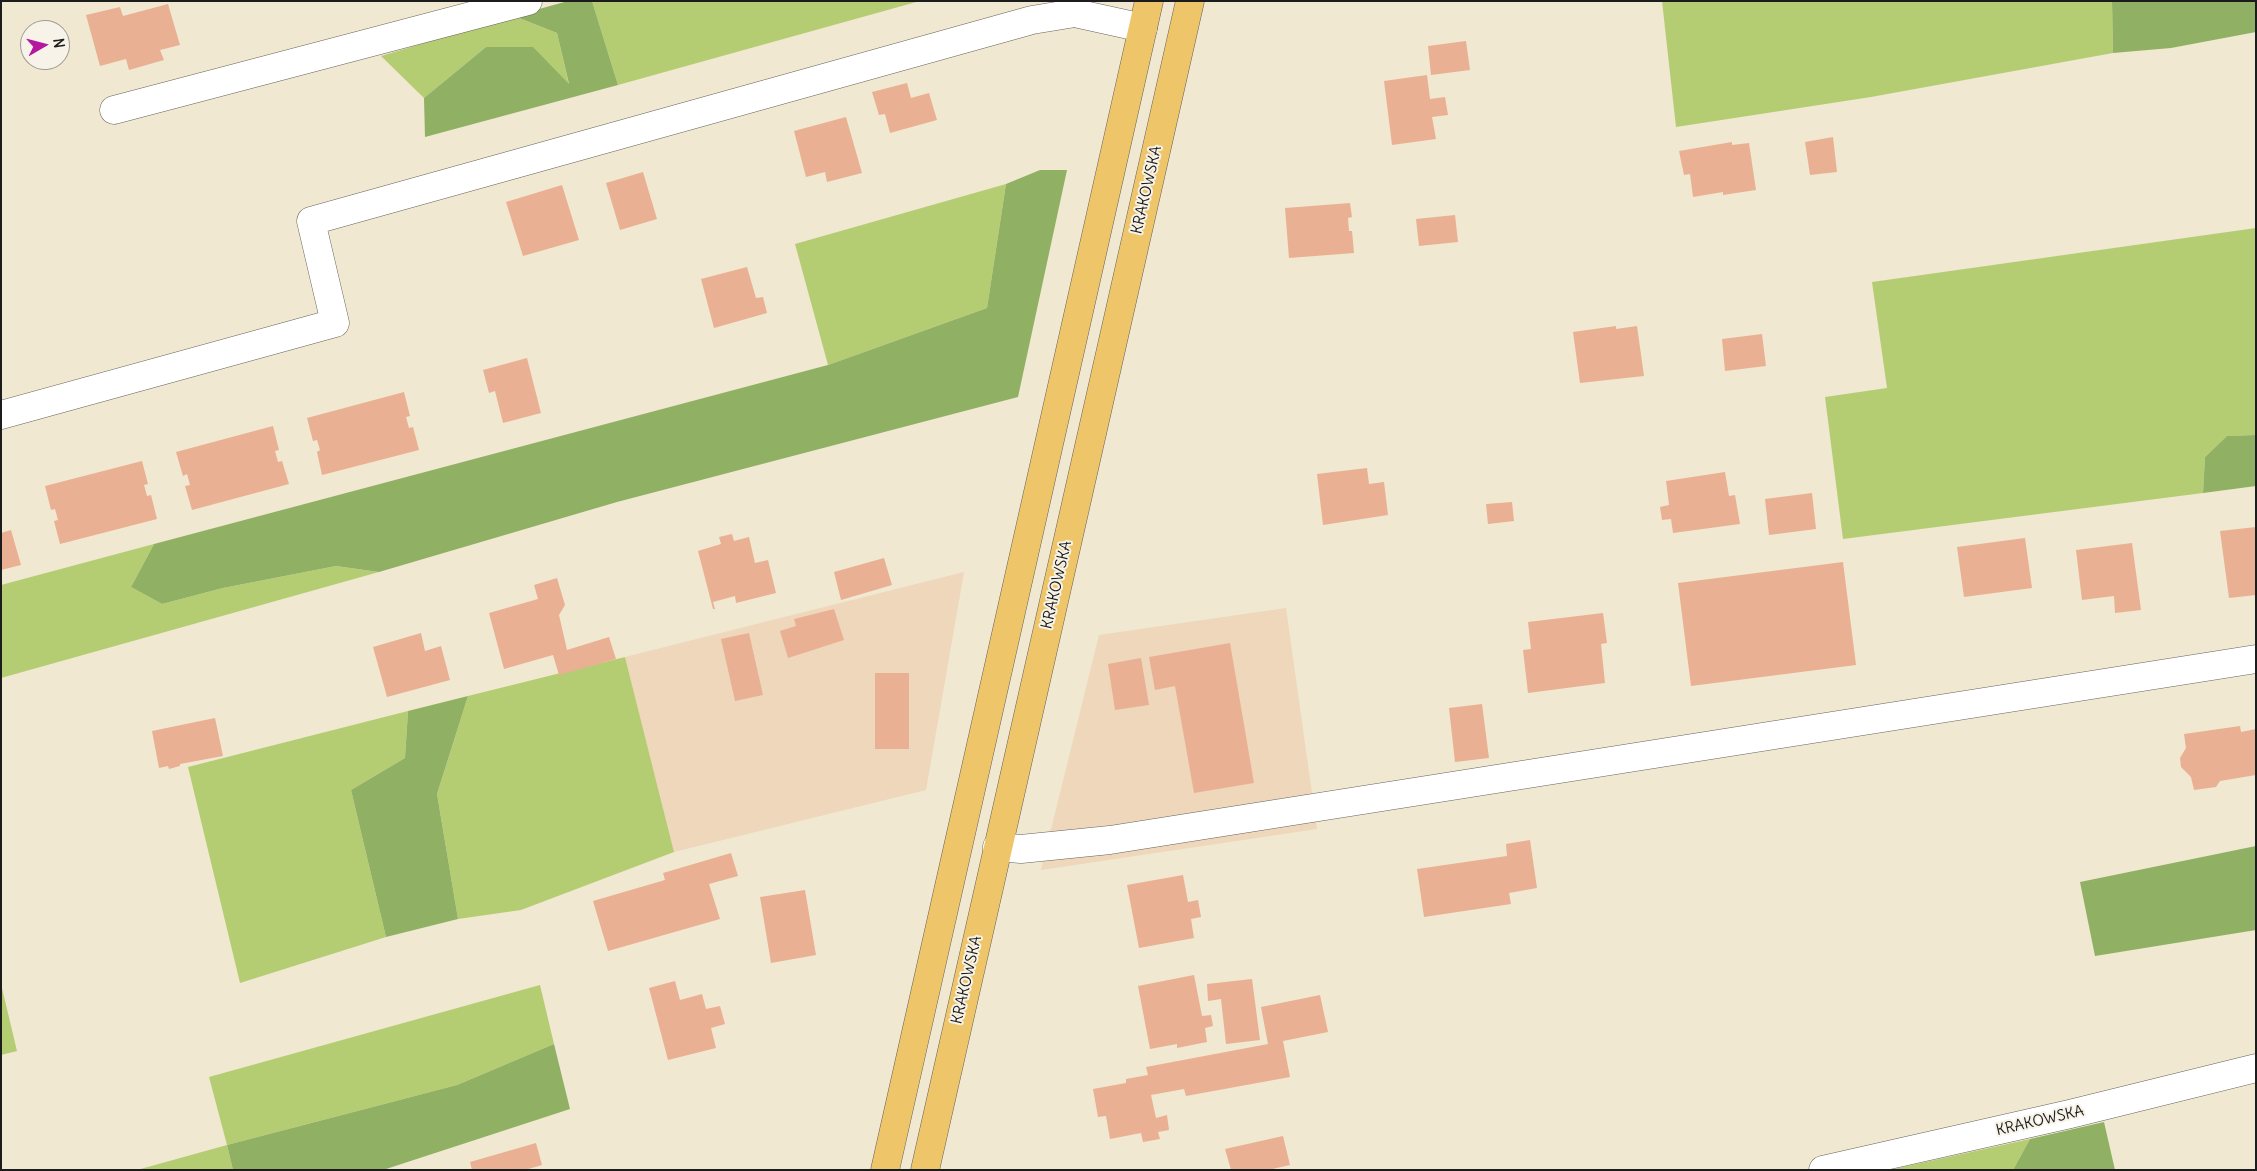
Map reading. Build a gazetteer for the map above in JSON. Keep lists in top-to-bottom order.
{
  "streets": {
    "main road": ["KRAKOWSKA"]
  },
  "north": "right"
}
